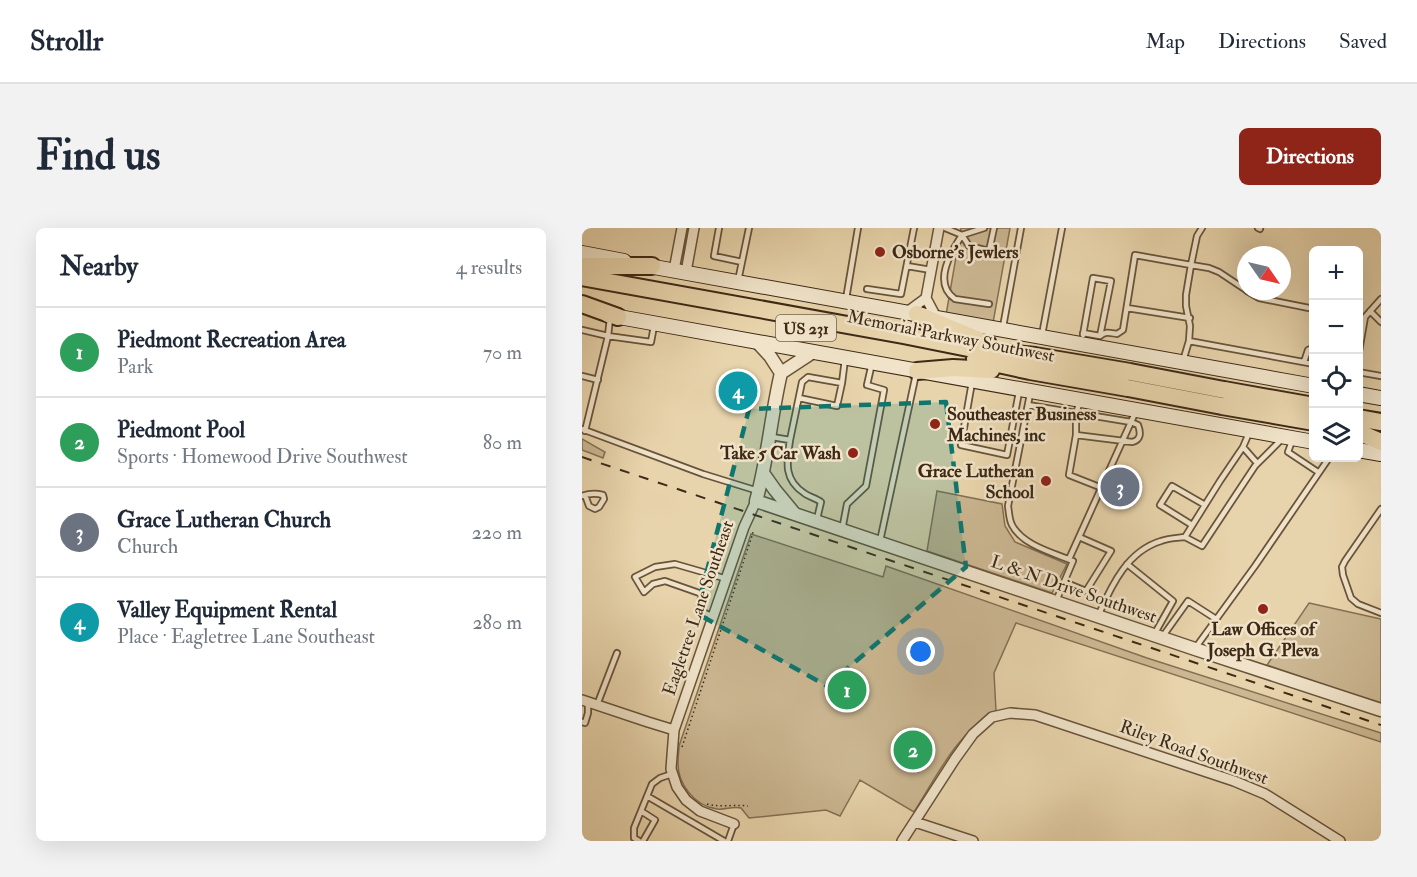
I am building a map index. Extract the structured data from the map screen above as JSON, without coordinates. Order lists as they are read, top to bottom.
{
  "streets": {
    "highway": ["US 231", "Memorial Parkway Southwest"],
    "street": ["L & N Drive Southwest", "Eagletree Lane Southeast", "Riley Road Southwest"]
  },
  "crossings": [
    ["L & N Drive Southwest", "Eagletree Lane Southeast"]
  ],
  "places": [
    "Osborne's Jewlers",
    "Southeaster Business Machines, inc",
    "Take 5 Car Wash",
    "Grace Lutheran School",
    "Law Offices of Joseph G. Pleva"
  ],
  "north": "bottom right",
  "page": {
    "header": "Strollr",
    "nav": ["Map", "Directions", "Saved"],
    "buttons": "Directions",
    "title": "Find us",
    "heading": ["Nearby", "4 results"],
    "map_buttons": ["+", "−"],
    "list": [
      {
        "mark": "1",
        "name": "Piedmont Recreation Area",
        "note": "Park",
        "value": "70 m"
      },
      {
        "mark": "2",
        "name": "Piedmont Pool",
        "note": "Sports · Homewood Drive Southwest",
        "value": "80 m"
      },
      {
        "mark": "3",
        "name": "Grace Lutheran Church",
        "note": "Church",
        "value": "220 m"
      },
      {
        "mark": "4",
        "name": "Valley Equipment Rental",
        "note": "Place · Eagletree Lane Southeast",
        "value": "280 m"
      }
    ],
    "pins": [
      "4",
      "3",
      "1",
      "2"
    ]
  }
}
